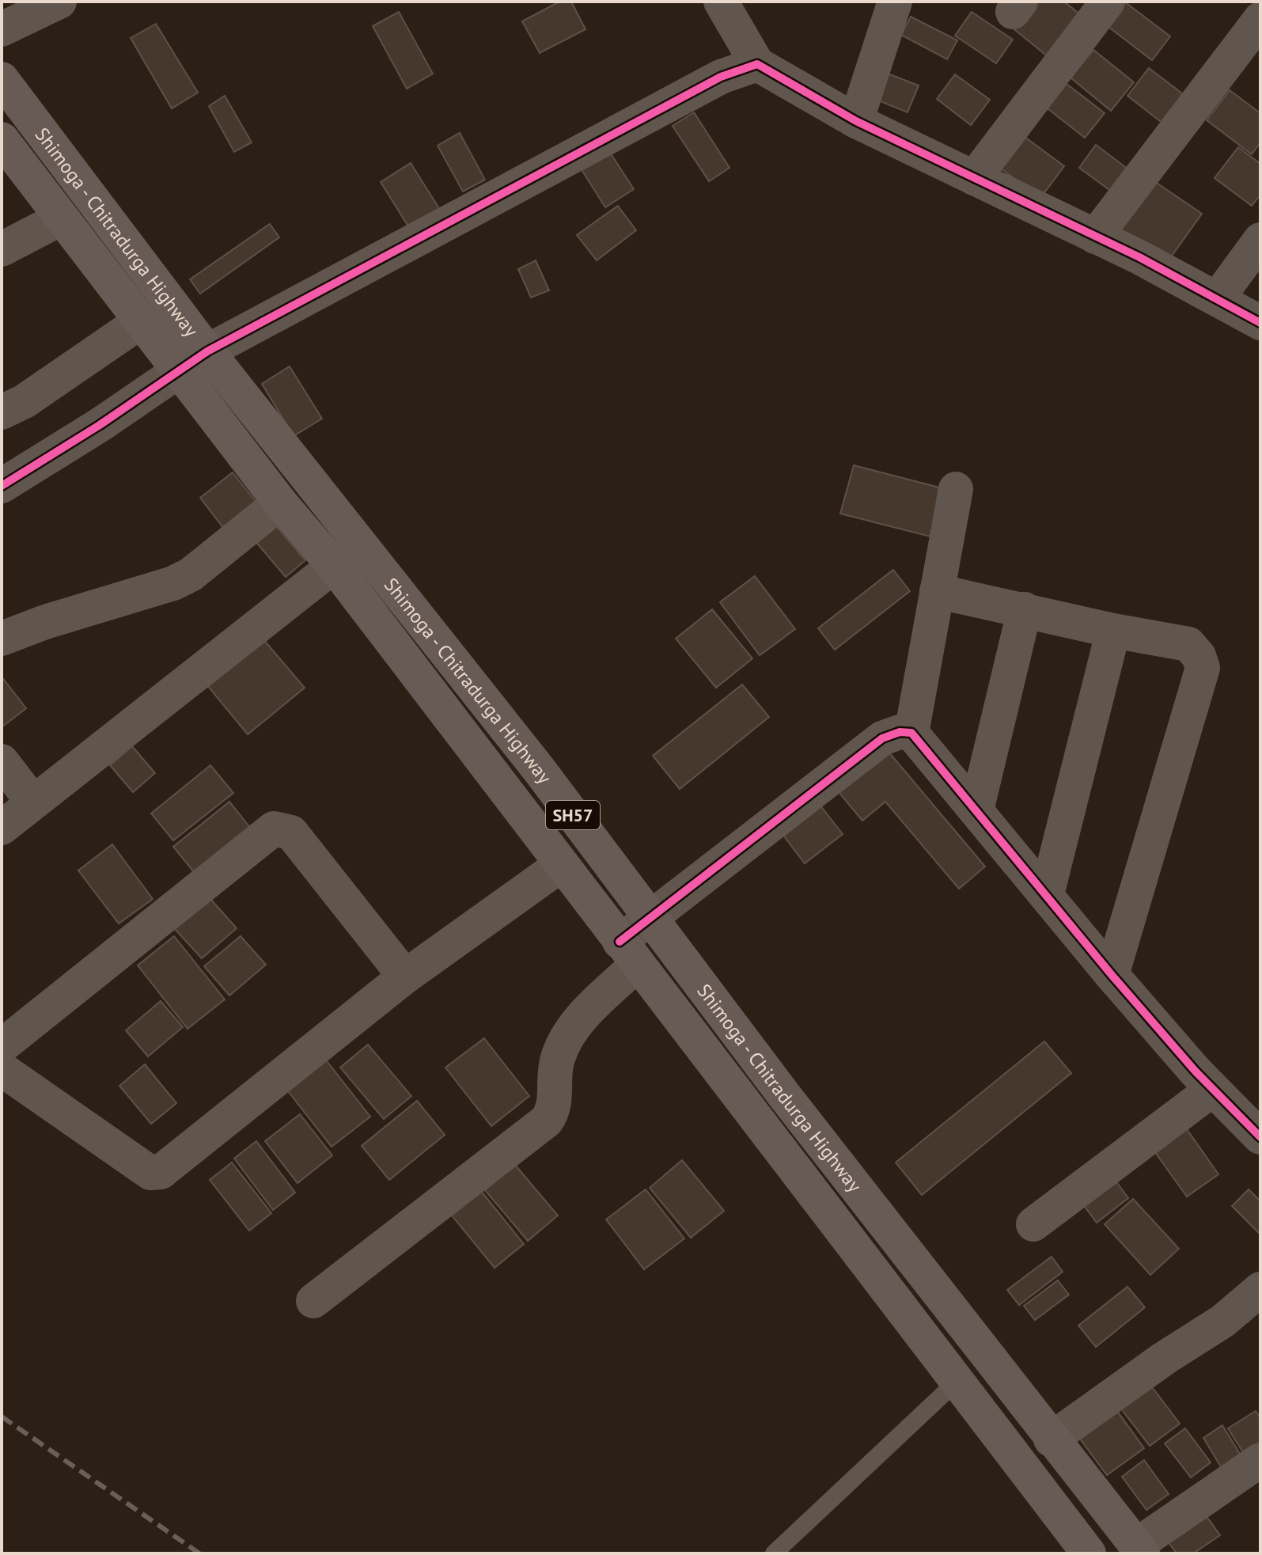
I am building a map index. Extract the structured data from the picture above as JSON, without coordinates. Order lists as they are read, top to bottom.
{
  "streets": {
    "main road": ["Shimoga - Chitradurga Highway", "SH57"]
  }
}
